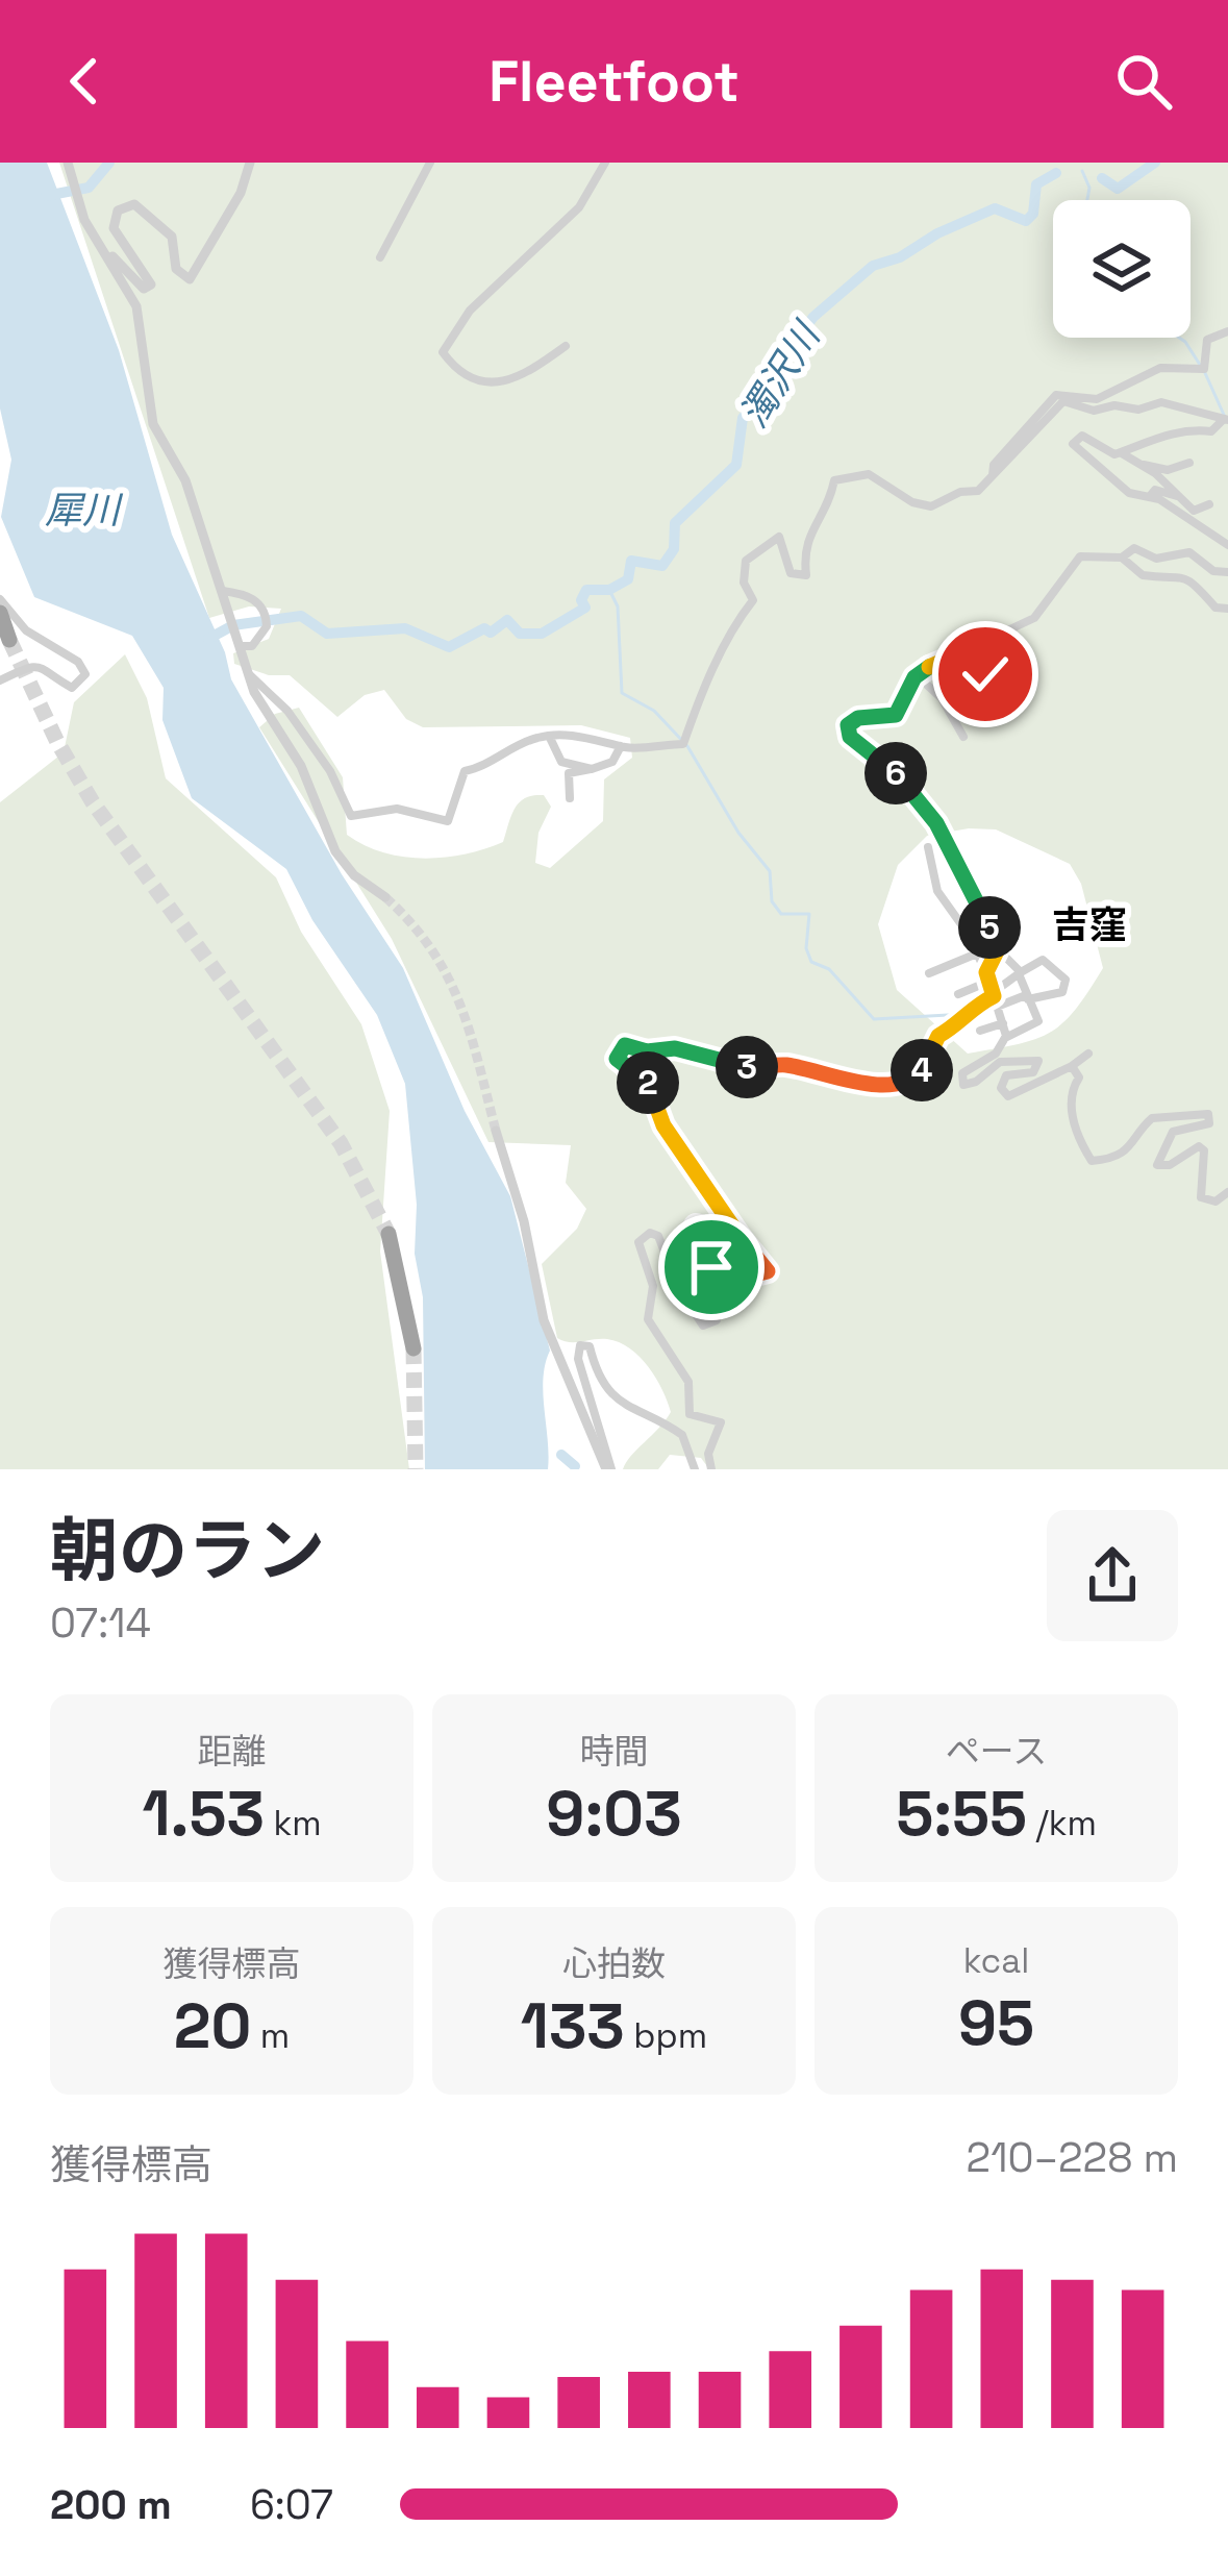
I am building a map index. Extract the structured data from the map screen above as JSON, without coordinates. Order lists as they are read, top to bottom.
{
  "districts": ["吉窪"],
  "water": ["濁沢川", "犀川"],
  "page": {
    "header": "Fleetfoot",
    "pins": [
      "6",
      "5",
      "3",
      "4",
      "2"
    ],
    "heading": ["朝のラン", "07:14"],
    "stats": [
      ["距離", "1.53 km"],
      ["時間", "9:03"],
      ["ペース", "5:55 /km"],
      ["獲得標高", "20 m"],
      ["心拍数", "133 bpm"],
      ["kcal", "95"]
    ],
    "chart": ["獲得標高", "210–228 m"],
    "list": [
      {
        "name": "200 m",
        "note": "6:07"
      }
    ]
  }
}
